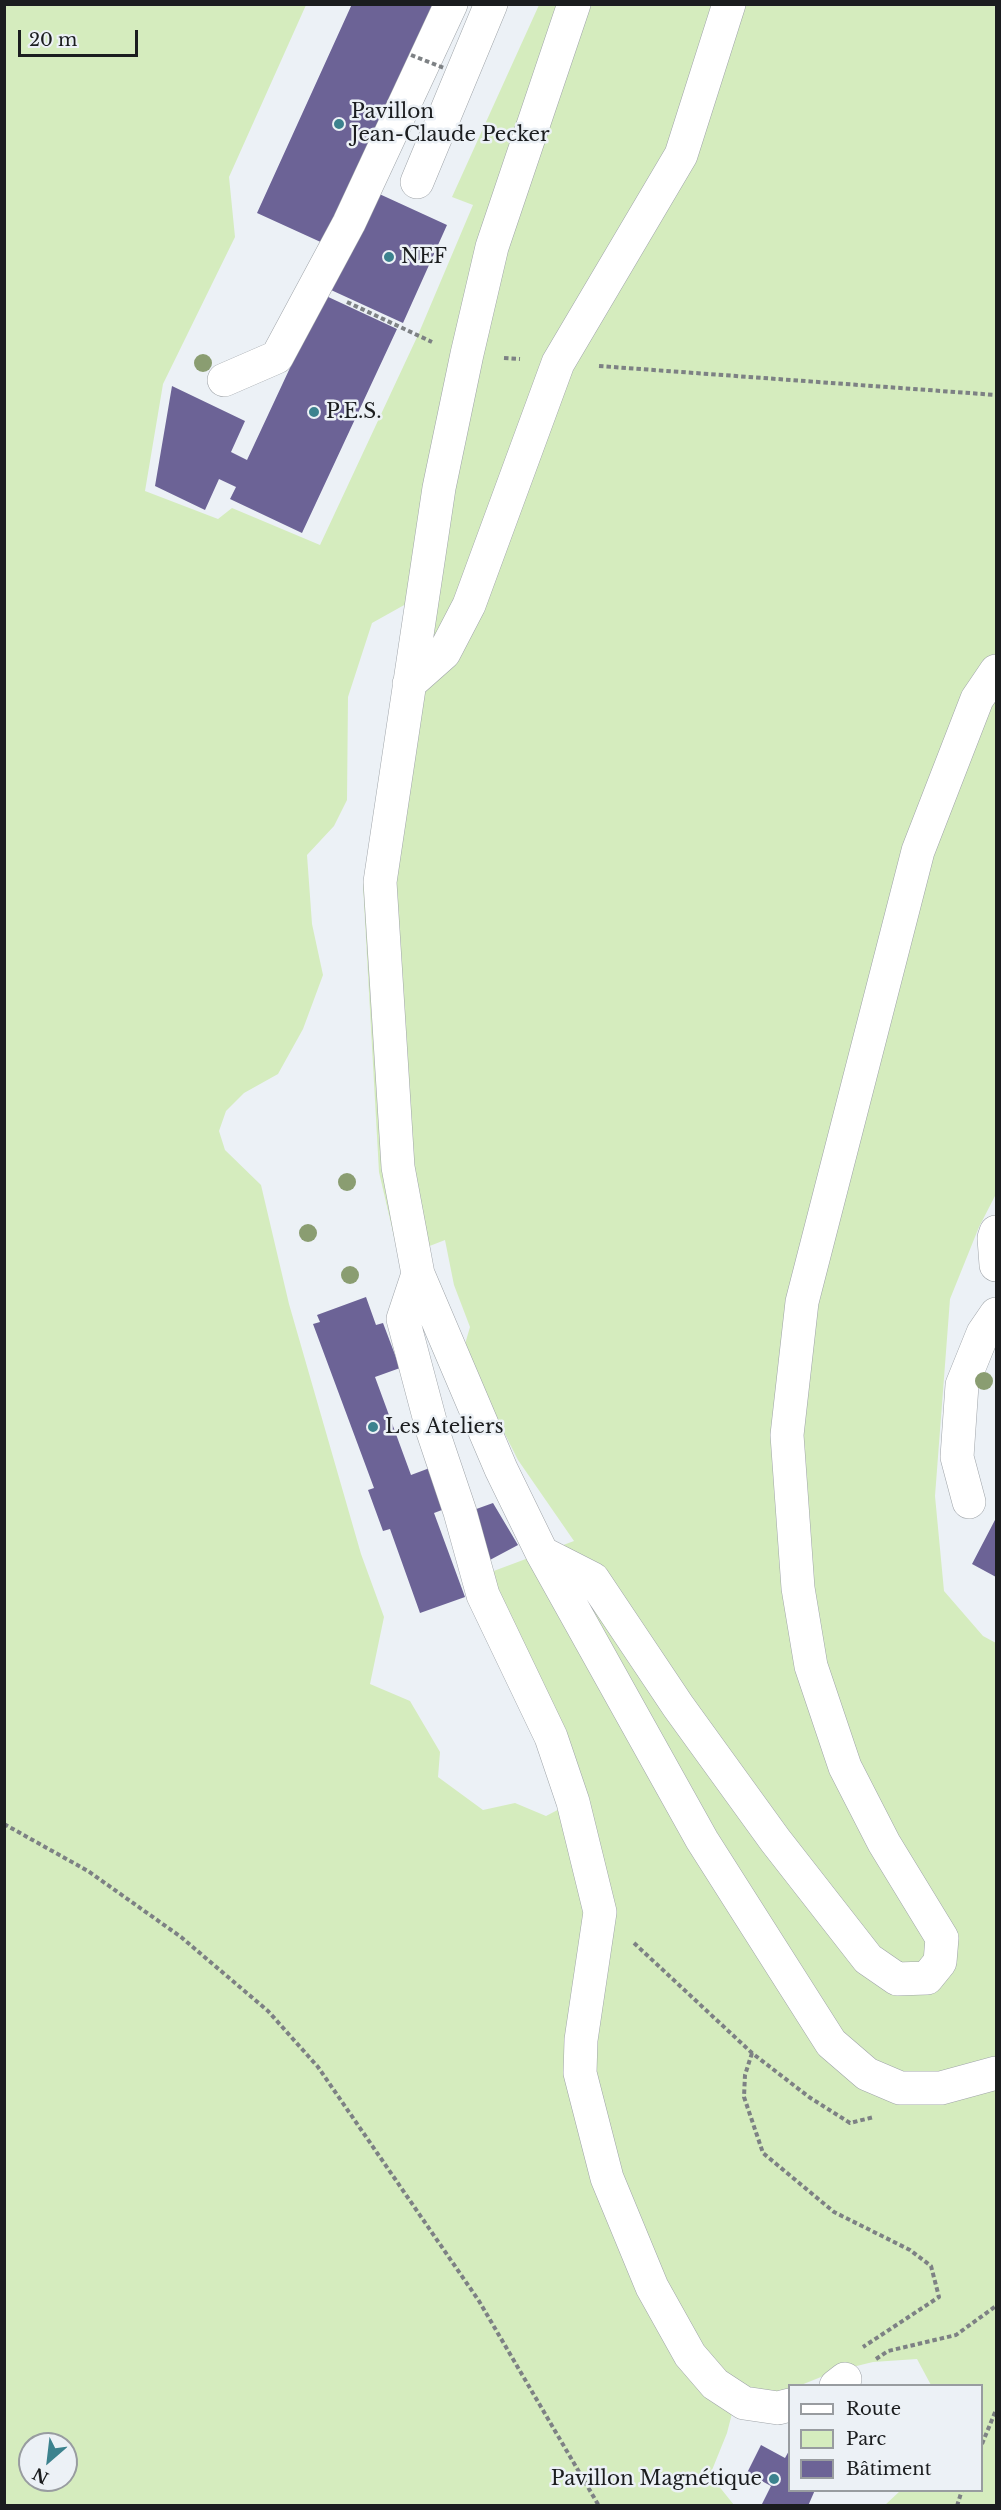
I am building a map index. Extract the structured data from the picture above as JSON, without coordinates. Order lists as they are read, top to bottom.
{
  "places": [
    "Pavillon Jean-Claude Pecker",
    "NEF",
    "P.E.S.",
    "Les Ateliers",
    "Pavillon Magnétique"
  ],
  "legend": ["Route", "Parc", "Bâtiment"],
  "scale_bar": "20 m",
  "north": "bottom left"
}
